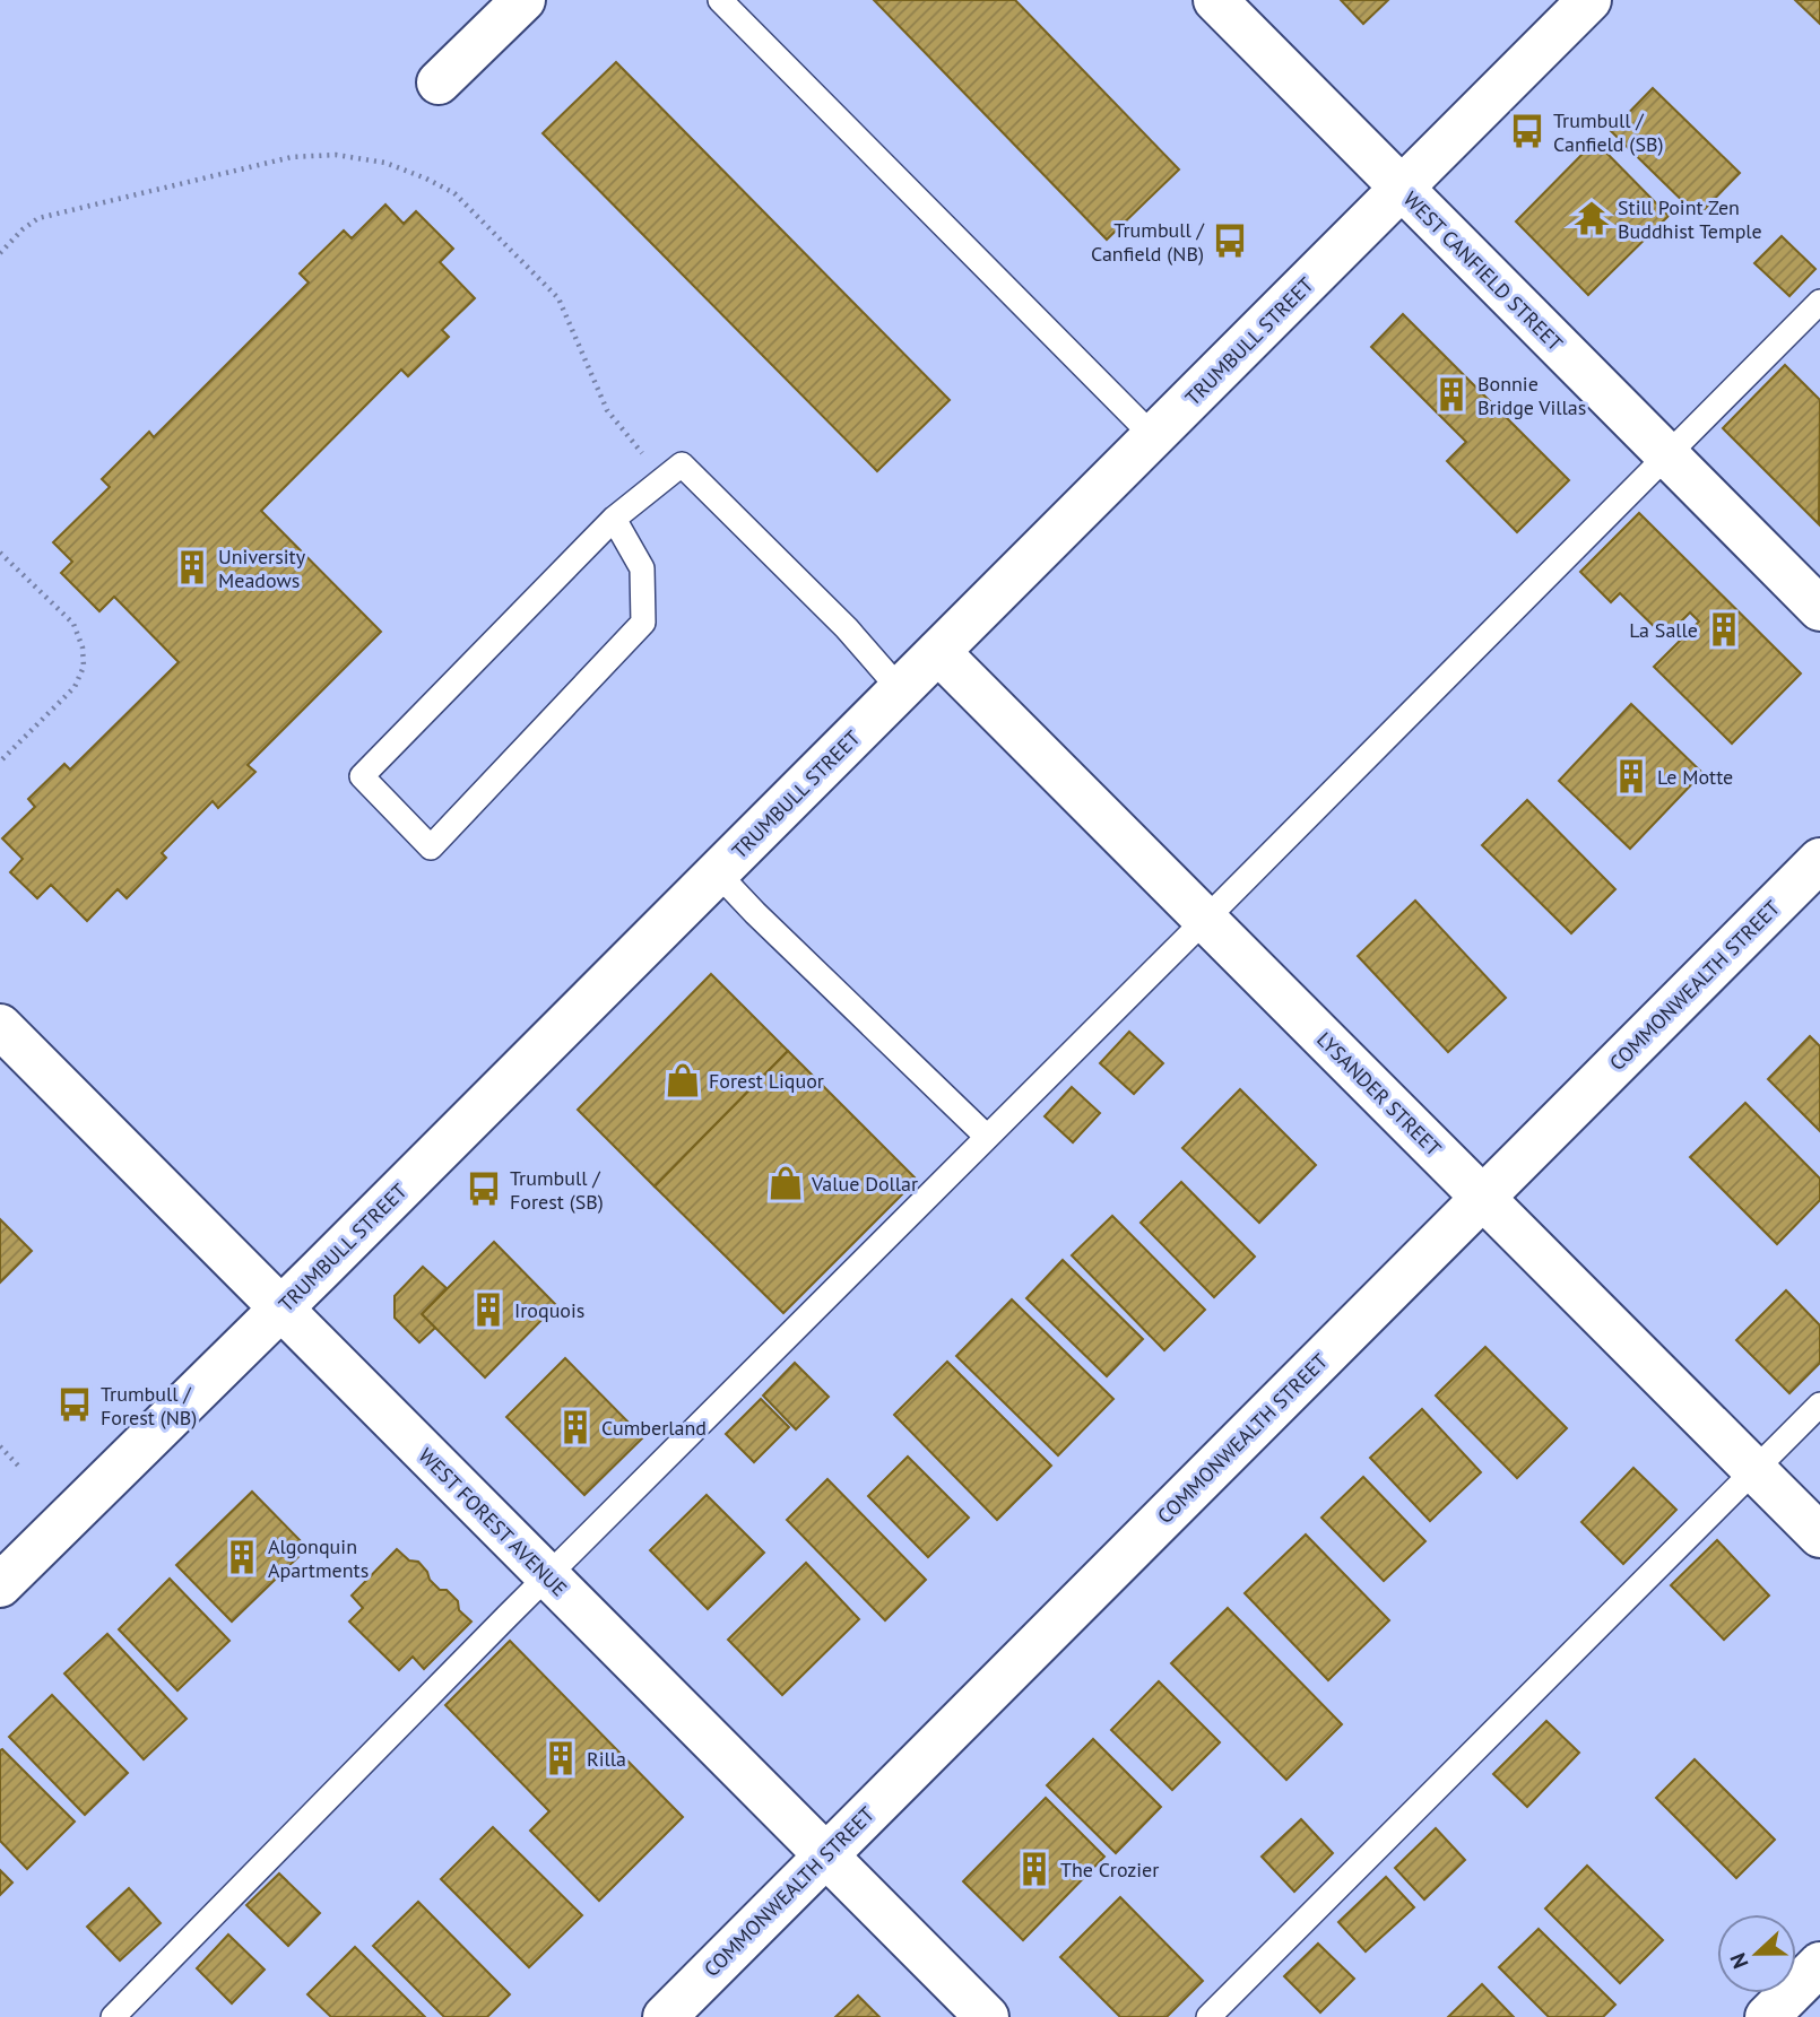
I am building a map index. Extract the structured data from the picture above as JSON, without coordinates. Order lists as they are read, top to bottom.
{
  "streets": {
    "street": [
      "WEST CANFIELD STREET",
      "TRUMBULL STREET",
      "COMMONWEALTH STREET",
      "LYSANDER STREET",
      "WEST FOREST AVENUE"
    ]
  },
  "crossings": [
    ["WEST CANFIELD STREET", "TRUMBULL STREET"],
    ["TRUMBULL STREET", "LYSANDER STREET"],
    ["TRUMBULL STREET", "WEST FOREST AVENUE"],
    ["COMMONWEALTH STREET", "LYSANDER STREET"],
    ["COMMONWEALTH STREET", "WEST FOREST AVENUE"]
  ],
  "places": {
    "bus stop": [
      "Trumbull / Canfield (SB)",
      "Trumbull / Canfield (NB)",
      "Trumbull / Forest (SB)",
      "Trumbull / Forest (NB)"
    ],
    "temple": ["Still Point Zen Buddhist Temple"],
    "building": [
      "Bonnie Bridge Villas",
      "University Meadows",
      "La Salle",
      "Le Motte",
      "Iroquois",
      "Cumberland",
      "Algonquin Apartments",
      "Rilla",
      "The Crozier"
    ],
    "shop": ["Forest Liquor", "Value Dollar"]
  },
  "north": "left"
}
